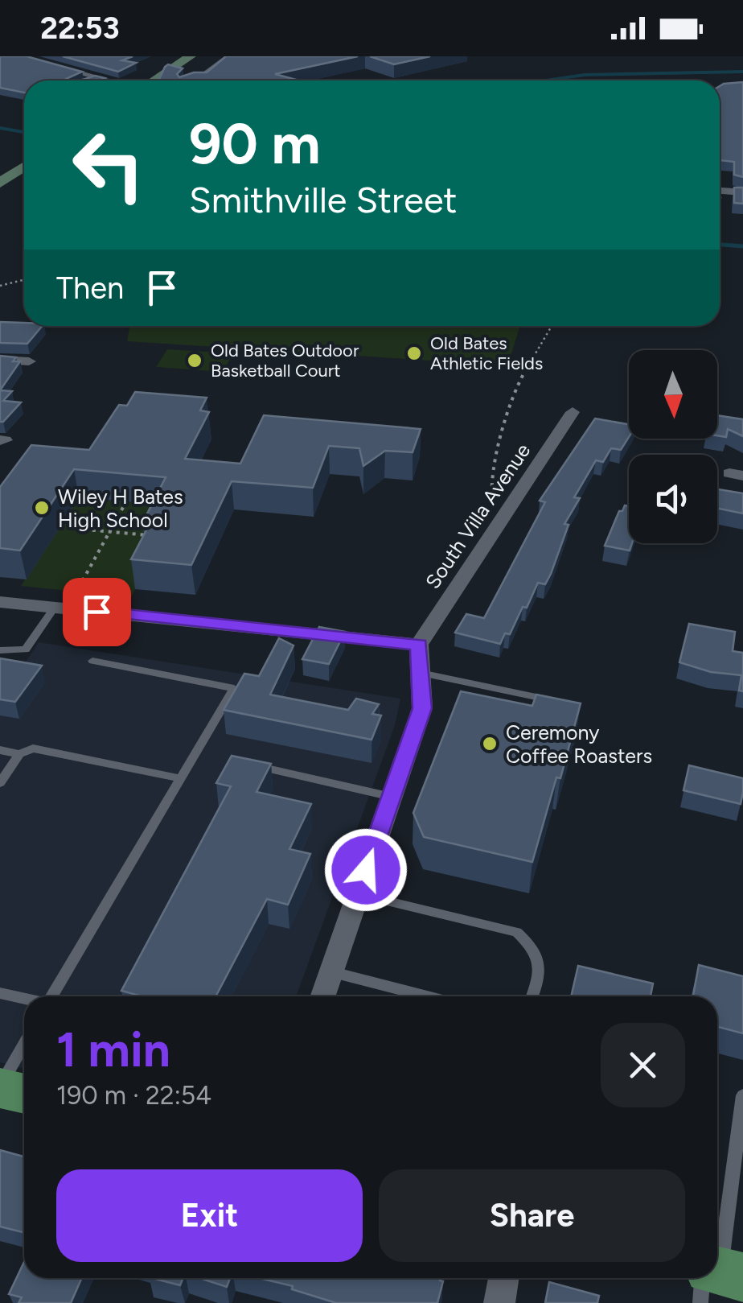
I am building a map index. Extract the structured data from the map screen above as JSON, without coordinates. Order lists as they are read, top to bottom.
{
  "streets": {
    "street": ["South Villa Avenue"]
  },
  "places": [
    "Old Bates Athletic Fields",
    "Old Bates Outdoor Basketball Court",
    "Wiley H Bates High School",
    "Ceremony Coffee Roasters"
  ],
  "north": "bottom",
  "page": {
    "status": "22:53",
    "turn": ["90 m", "Smithville Street"],
    "then": "Then",
    "heading": ["1 min", "190 m · 22:54"],
    "buttons": ["Exit", "Share"]
  }
}
